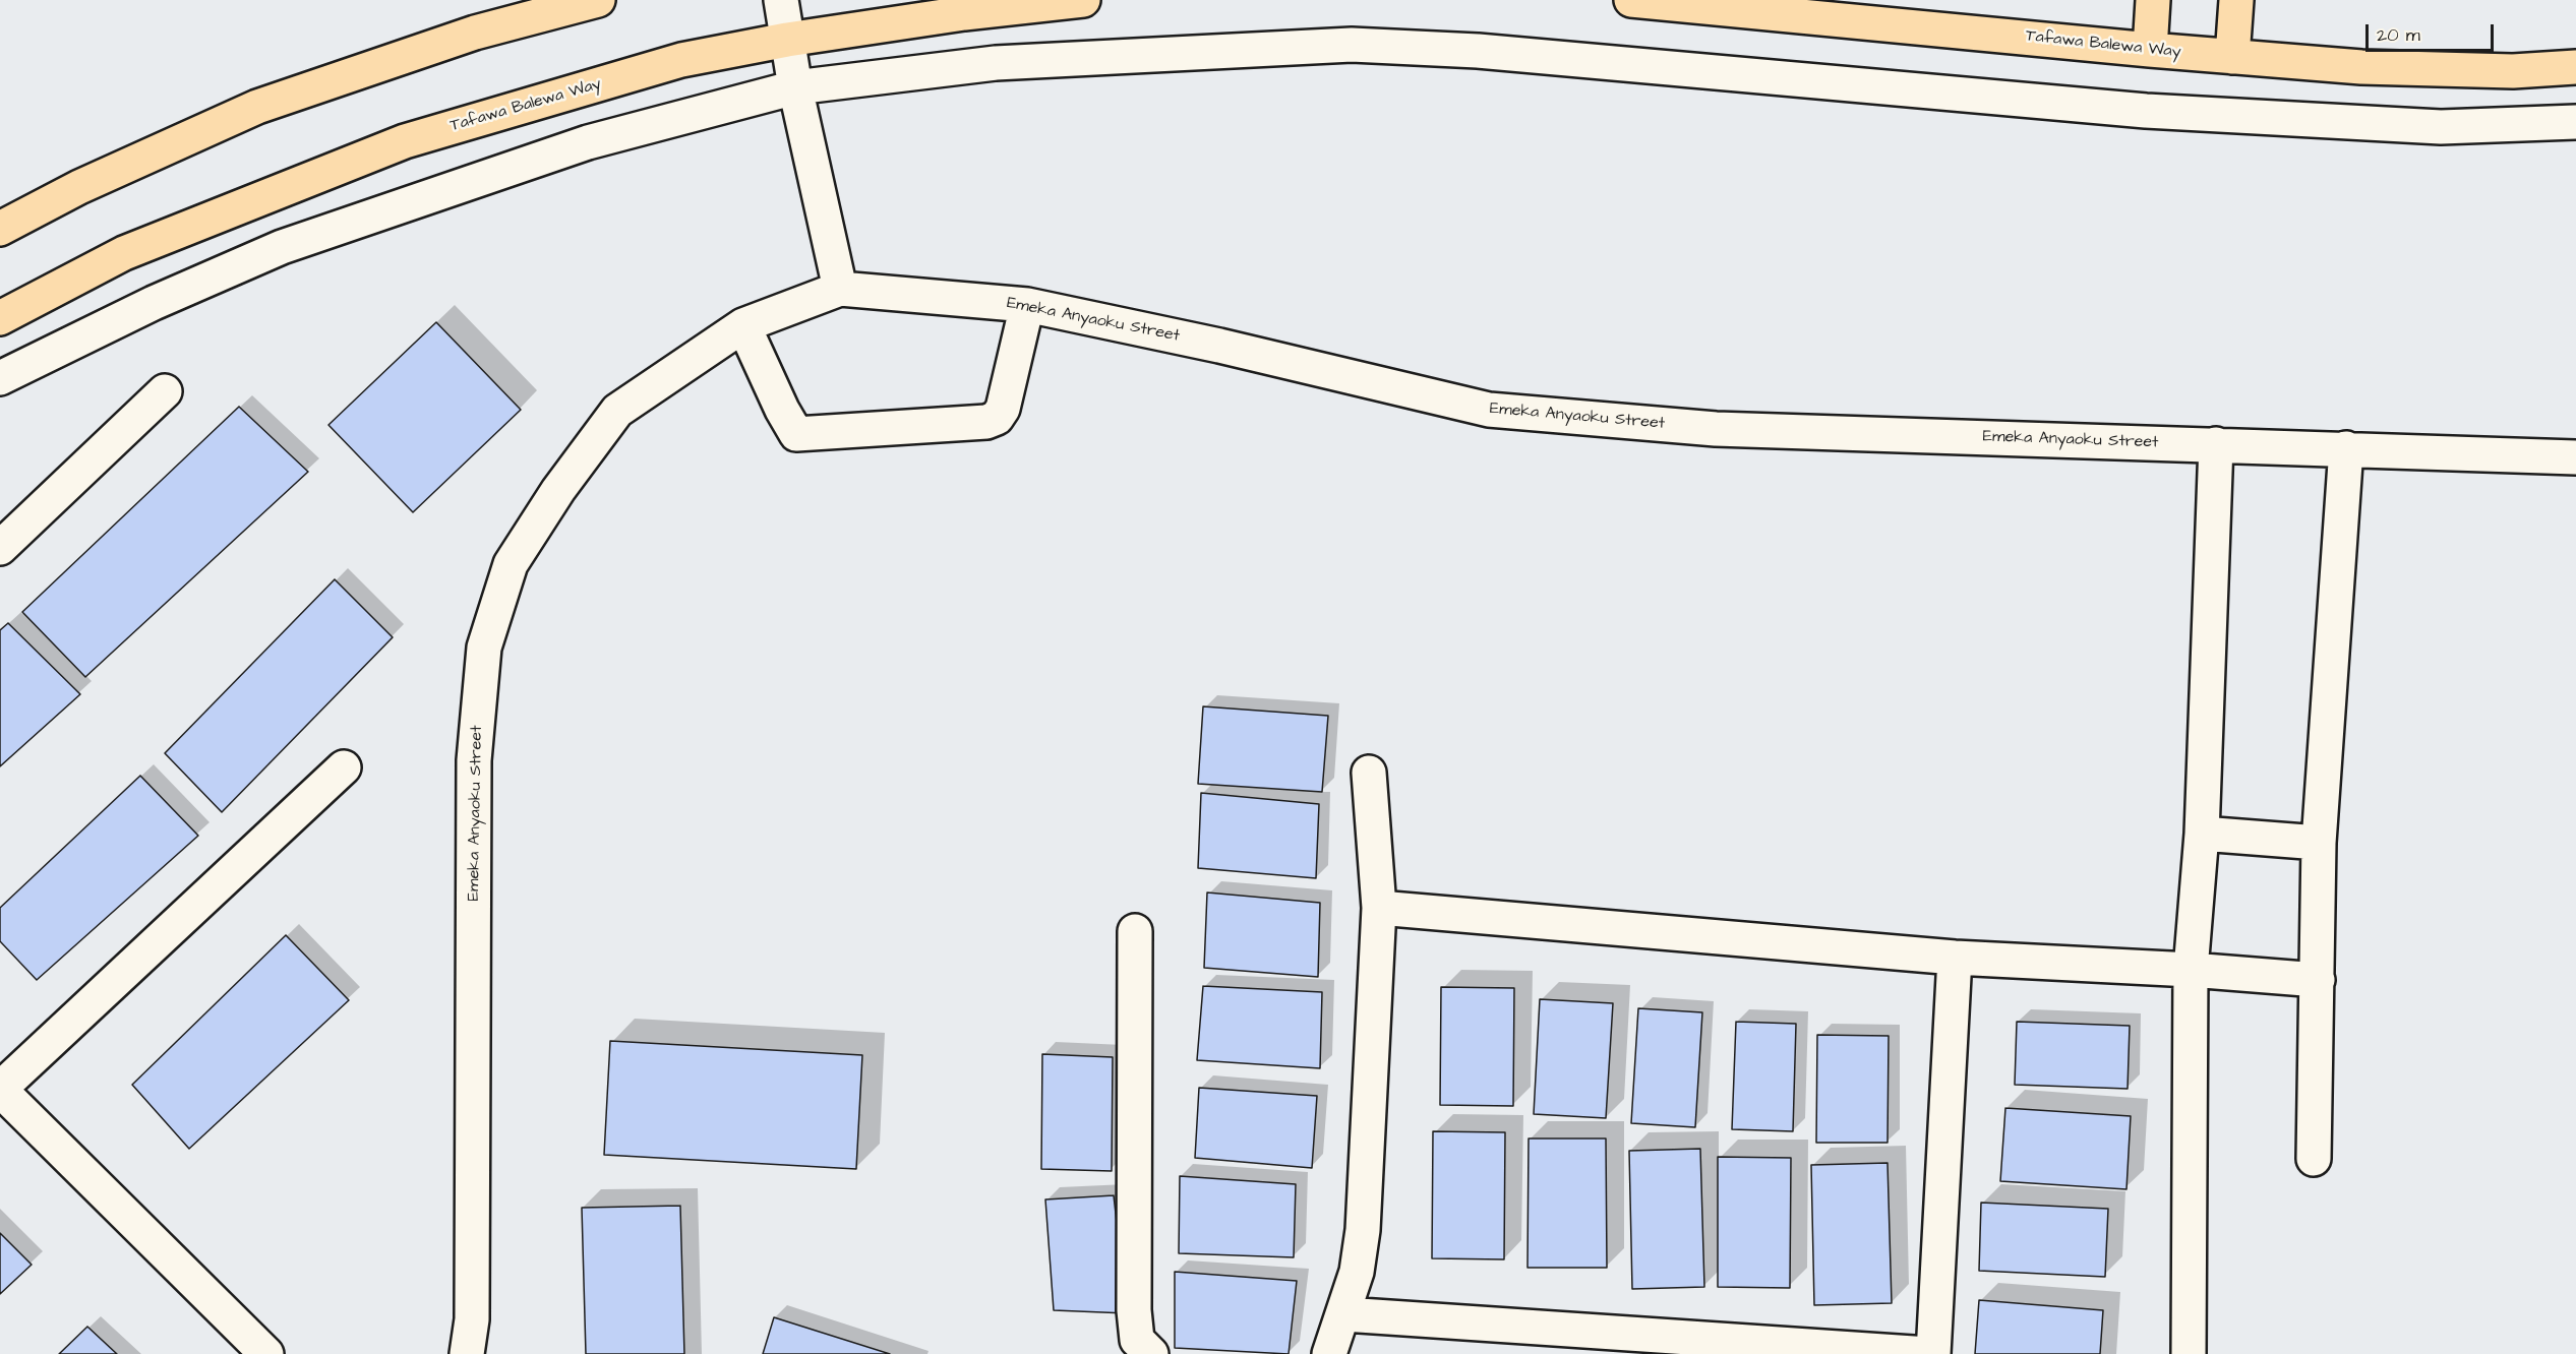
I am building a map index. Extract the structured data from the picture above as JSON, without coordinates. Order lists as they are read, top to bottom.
{
  "streets": {
    "main road": ["Tafawa Balewa Way"],
    "street": ["Emeka Anyaoku Street"]
  },
  "scale_bar": "20 m"
}
